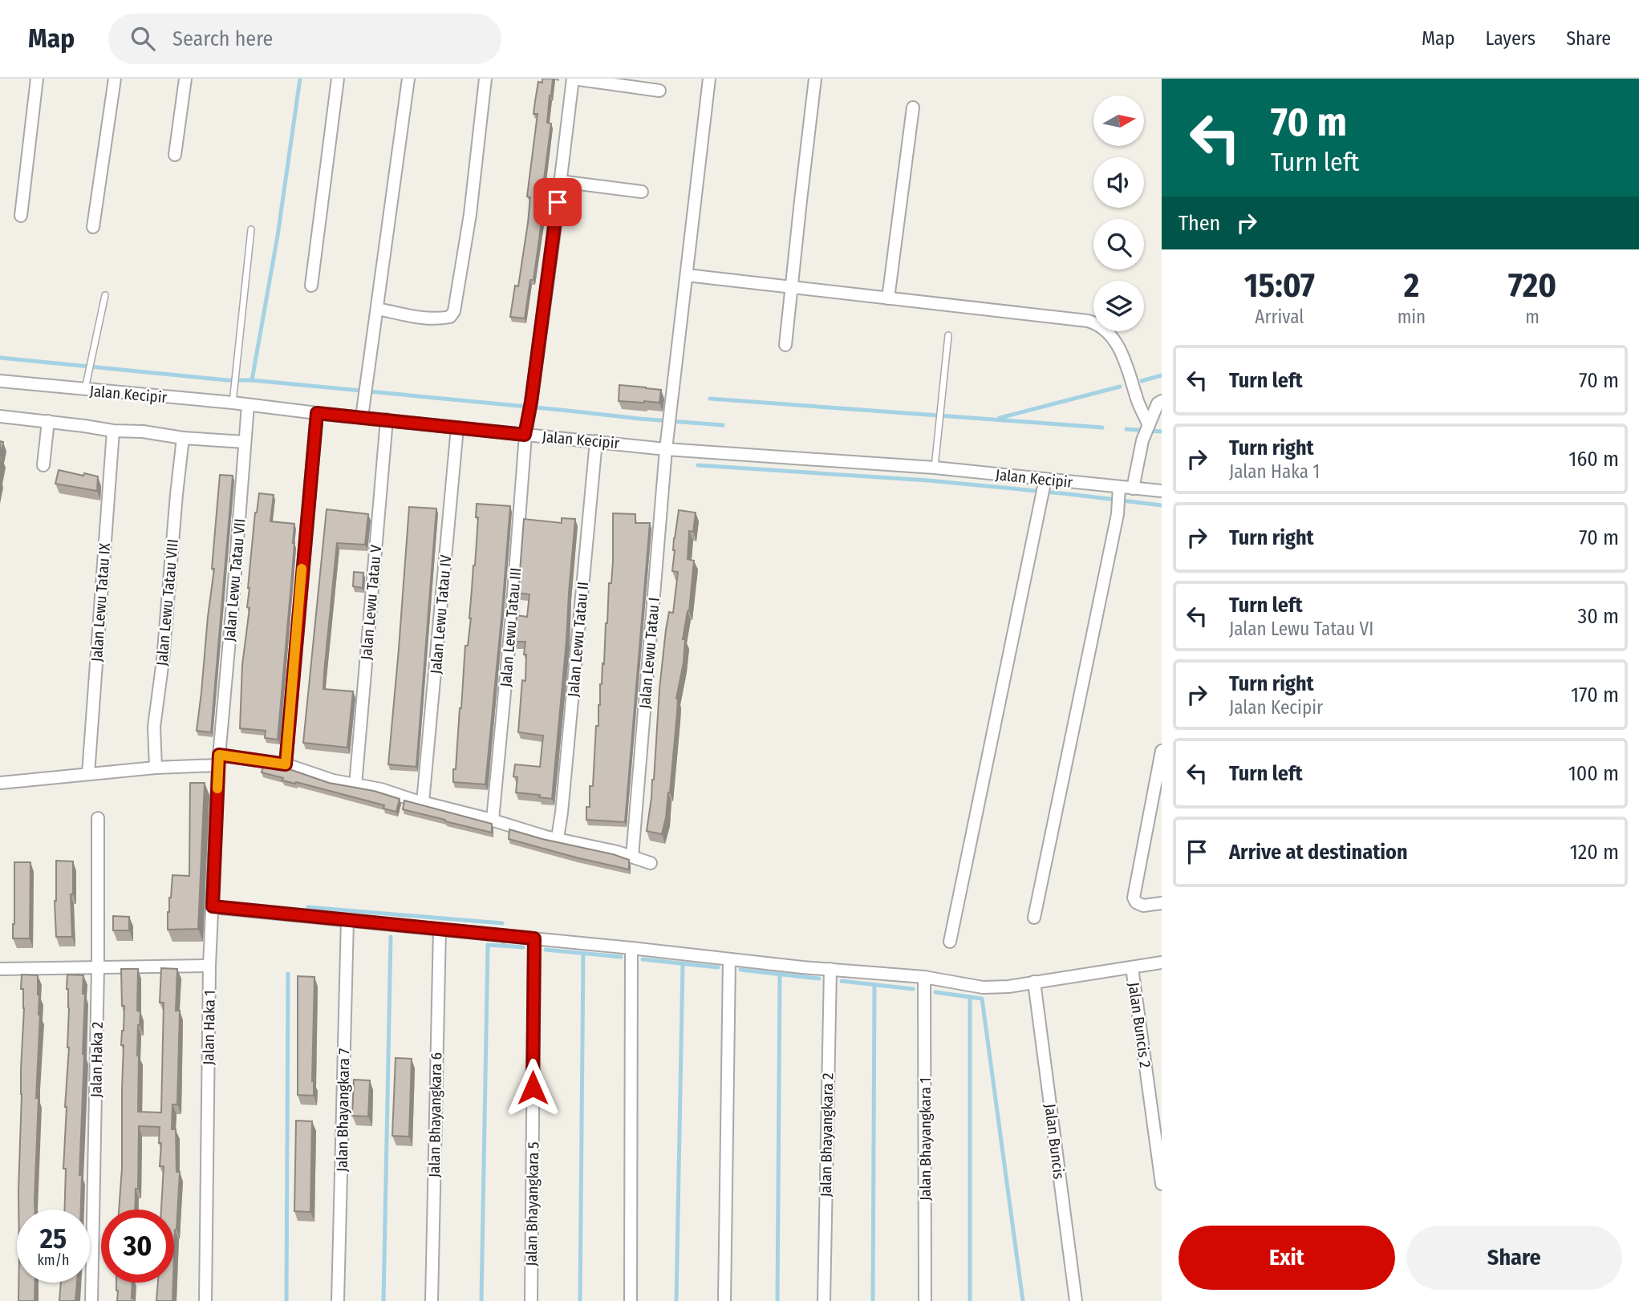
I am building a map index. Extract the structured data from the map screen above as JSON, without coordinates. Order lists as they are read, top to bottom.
{
  "streets": {
    "street": [
      "Jalan Kecipir",
      "Jalan Lewu Tatau VII",
      "Jalan Lewu Tatau IX",
      "Jalan Lewu Tatau VIII",
      "Jalan Lewu Tatau V",
      "Jalan Lewu Tatau IV",
      "Jalan Lewu Tatau III",
      "Jalan Lewu Tatau II",
      "Jalan Lewu Tatau I",
      "Jalan Buncis 2",
      "Jalan Haka 1",
      "Jalan Haka 2",
      "Jalan Bhayangkara 7",
      "Jalan Bhayangkara 6",
      "Jalan Bhayangkara 2",
      "Jalan Bhayangkara 1",
      "Jalan Buncis",
      "Jalan Bhayangkara 5"
    ]
  },
  "crossings": [
    ["Jalan Kecipir", "Jalan Lewu Tatau VII"],
    ["Jalan Kecipir", "Jalan Lewu Tatau V"],
    ["Jalan Kecipir", "Jalan Lewu Tatau IV"],
    ["Jalan Kecipir", "Jalan Lewu Tatau III"],
    ["Jalan Kecipir", "Jalan Lewu Tatau II"],
    ["Jalan Kecipir", "Jalan Lewu Tatau I"],
    ["Jalan Lewu Tatau VII", "Jalan Haka 1"]
  ],
  "north": "right",
  "page": {
    "header": "Map",
    "search": "Search here",
    "nav": ["Map", "Layers", "Share"],
    "turn": ["70 m", "Turn left"],
    "then": "Then",
    "eta": [
      "15:07",
      "Arrival",
      "2",
      "min",
      "720",
      "m"
    ],
    "list": [
      {
        "name": "Turn left",
        "value": "70 m"
      },
      {
        "name": "Turn right",
        "note": "Jalan Haka 1",
        "value": "160 m"
      },
      {
        "name": "Turn right",
        "value": "70 m"
      },
      {
        "name": "Turn left",
        "note": "Jalan Lewu Tatau VI",
        "value": "30 m"
      },
      {
        "name": "Turn right",
        "note": "Jalan Kecipir",
        "value": "170 m"
      },
      {
        "name": "Turn left",
        "value": "100 m"
      },
      {
        "name": "Arrive at destination",
        "value": "120 m"
      }
    ],
    "speed": "25 km/h",
    "limit": "30",
    "buttons": ["Exit", "Share"]
  }
}
